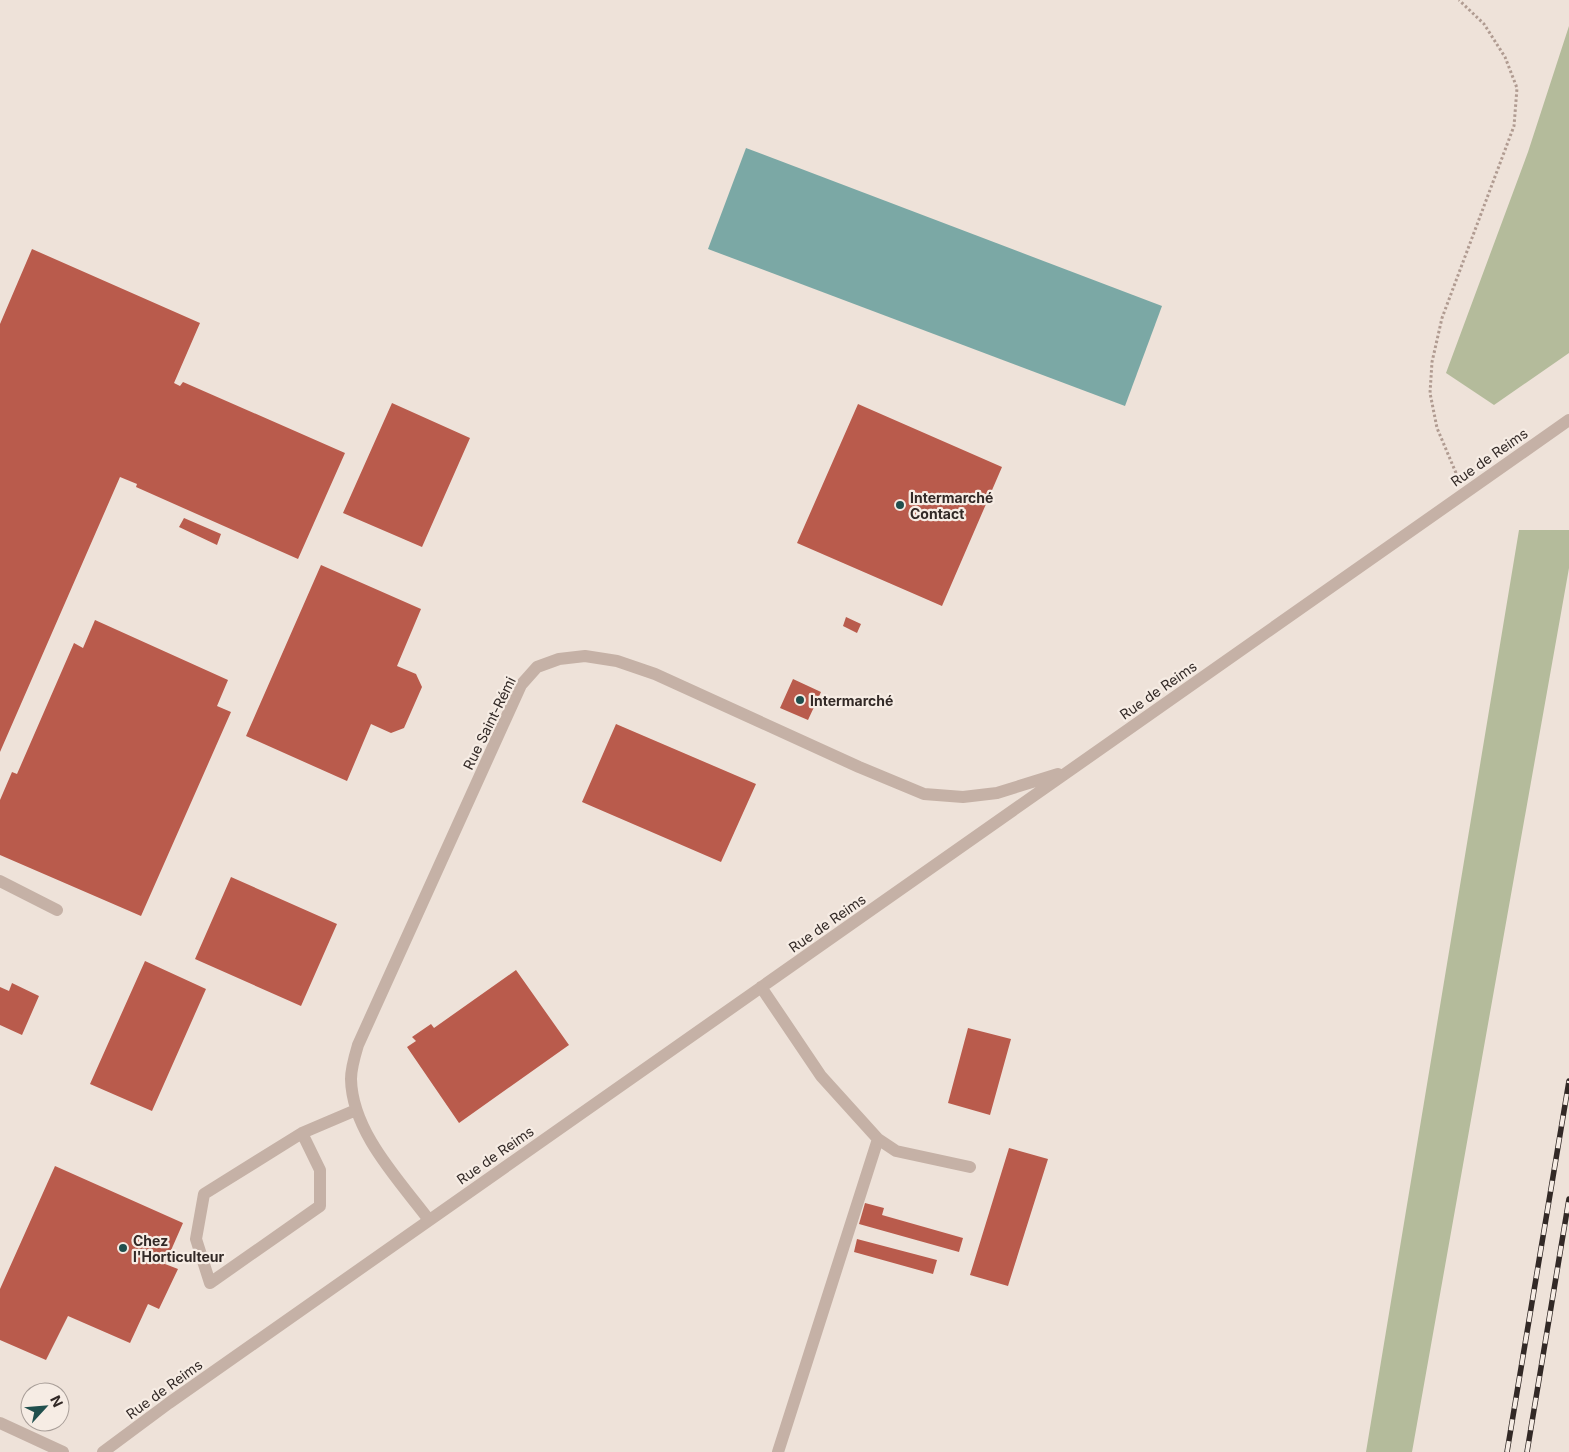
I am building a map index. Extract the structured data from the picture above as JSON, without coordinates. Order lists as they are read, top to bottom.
{
  "streets": {
    "street": ["Rue de Reims", "Rue Saint-Rémi"]
  },
  "crossings": [
    ["Rue de Reims", "Rue Saint-Rémi"]
  ],
  "places": ["Intermarché Contact", "Intermarché", "Chez l'Horticulteur"],
  "north": "top right"
}
